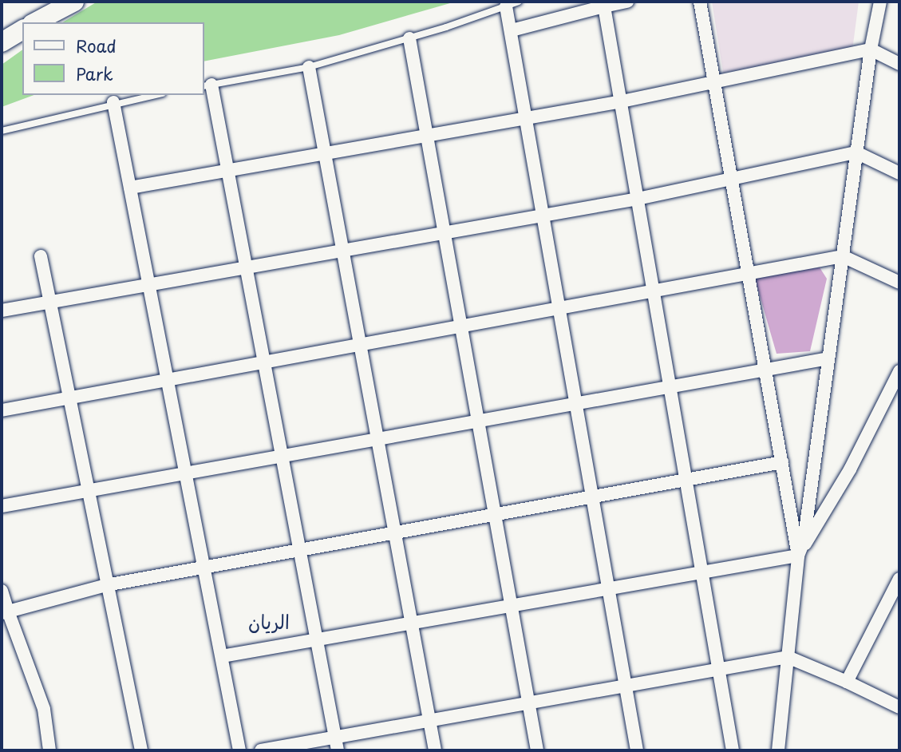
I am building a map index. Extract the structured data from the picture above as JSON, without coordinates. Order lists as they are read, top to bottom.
{
  "districts": ["الريان"],
  "legend": ["Road", "Park"]
}
